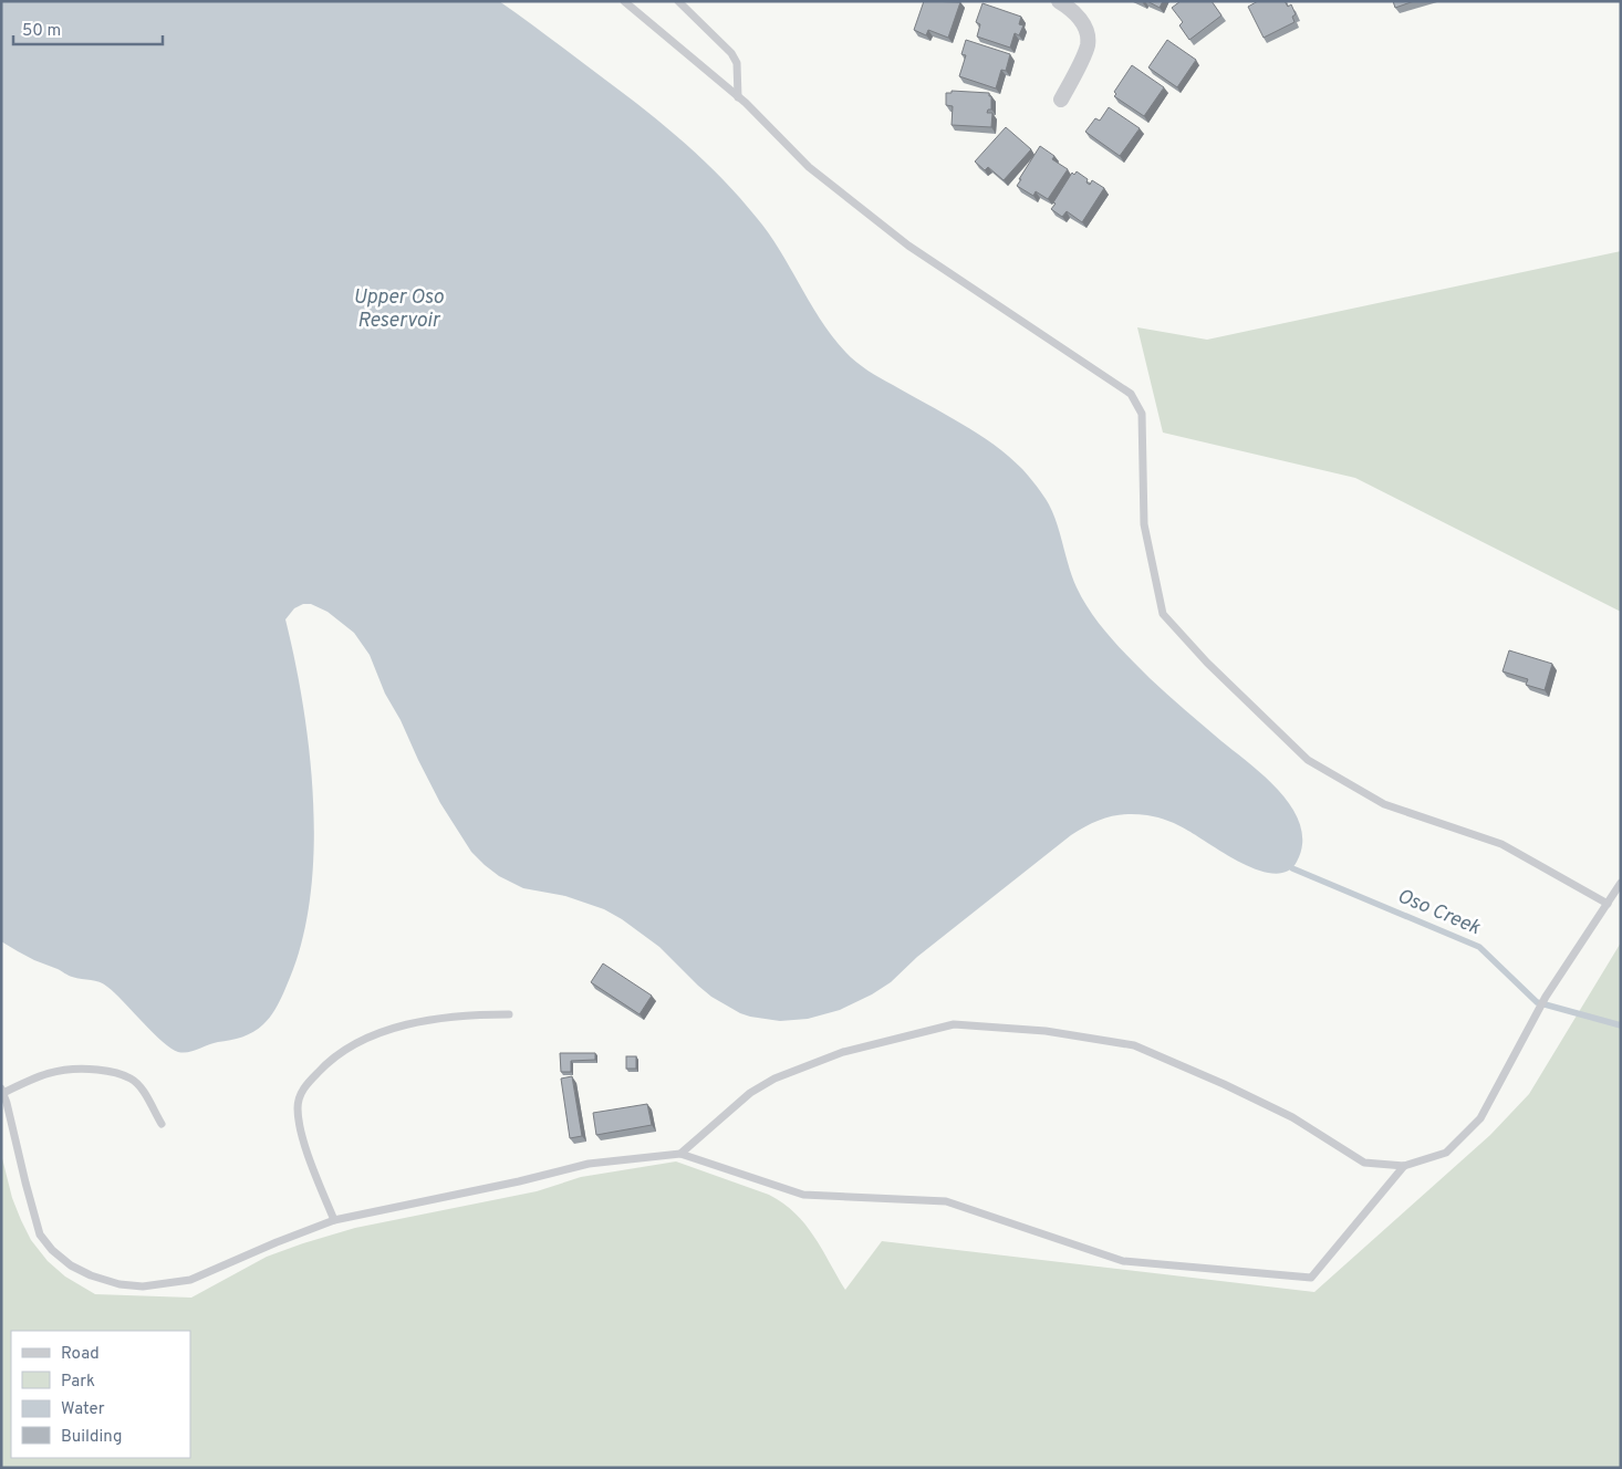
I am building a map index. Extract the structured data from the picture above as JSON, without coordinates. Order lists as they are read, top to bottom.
{
  "water": ["Upper Oso Reservoir", "Oso Creek"],
  "legend": [
    "Road",
    "Park",
    "Water",
    "Building"
  ],
  "scale_bar": "50 m"
}
